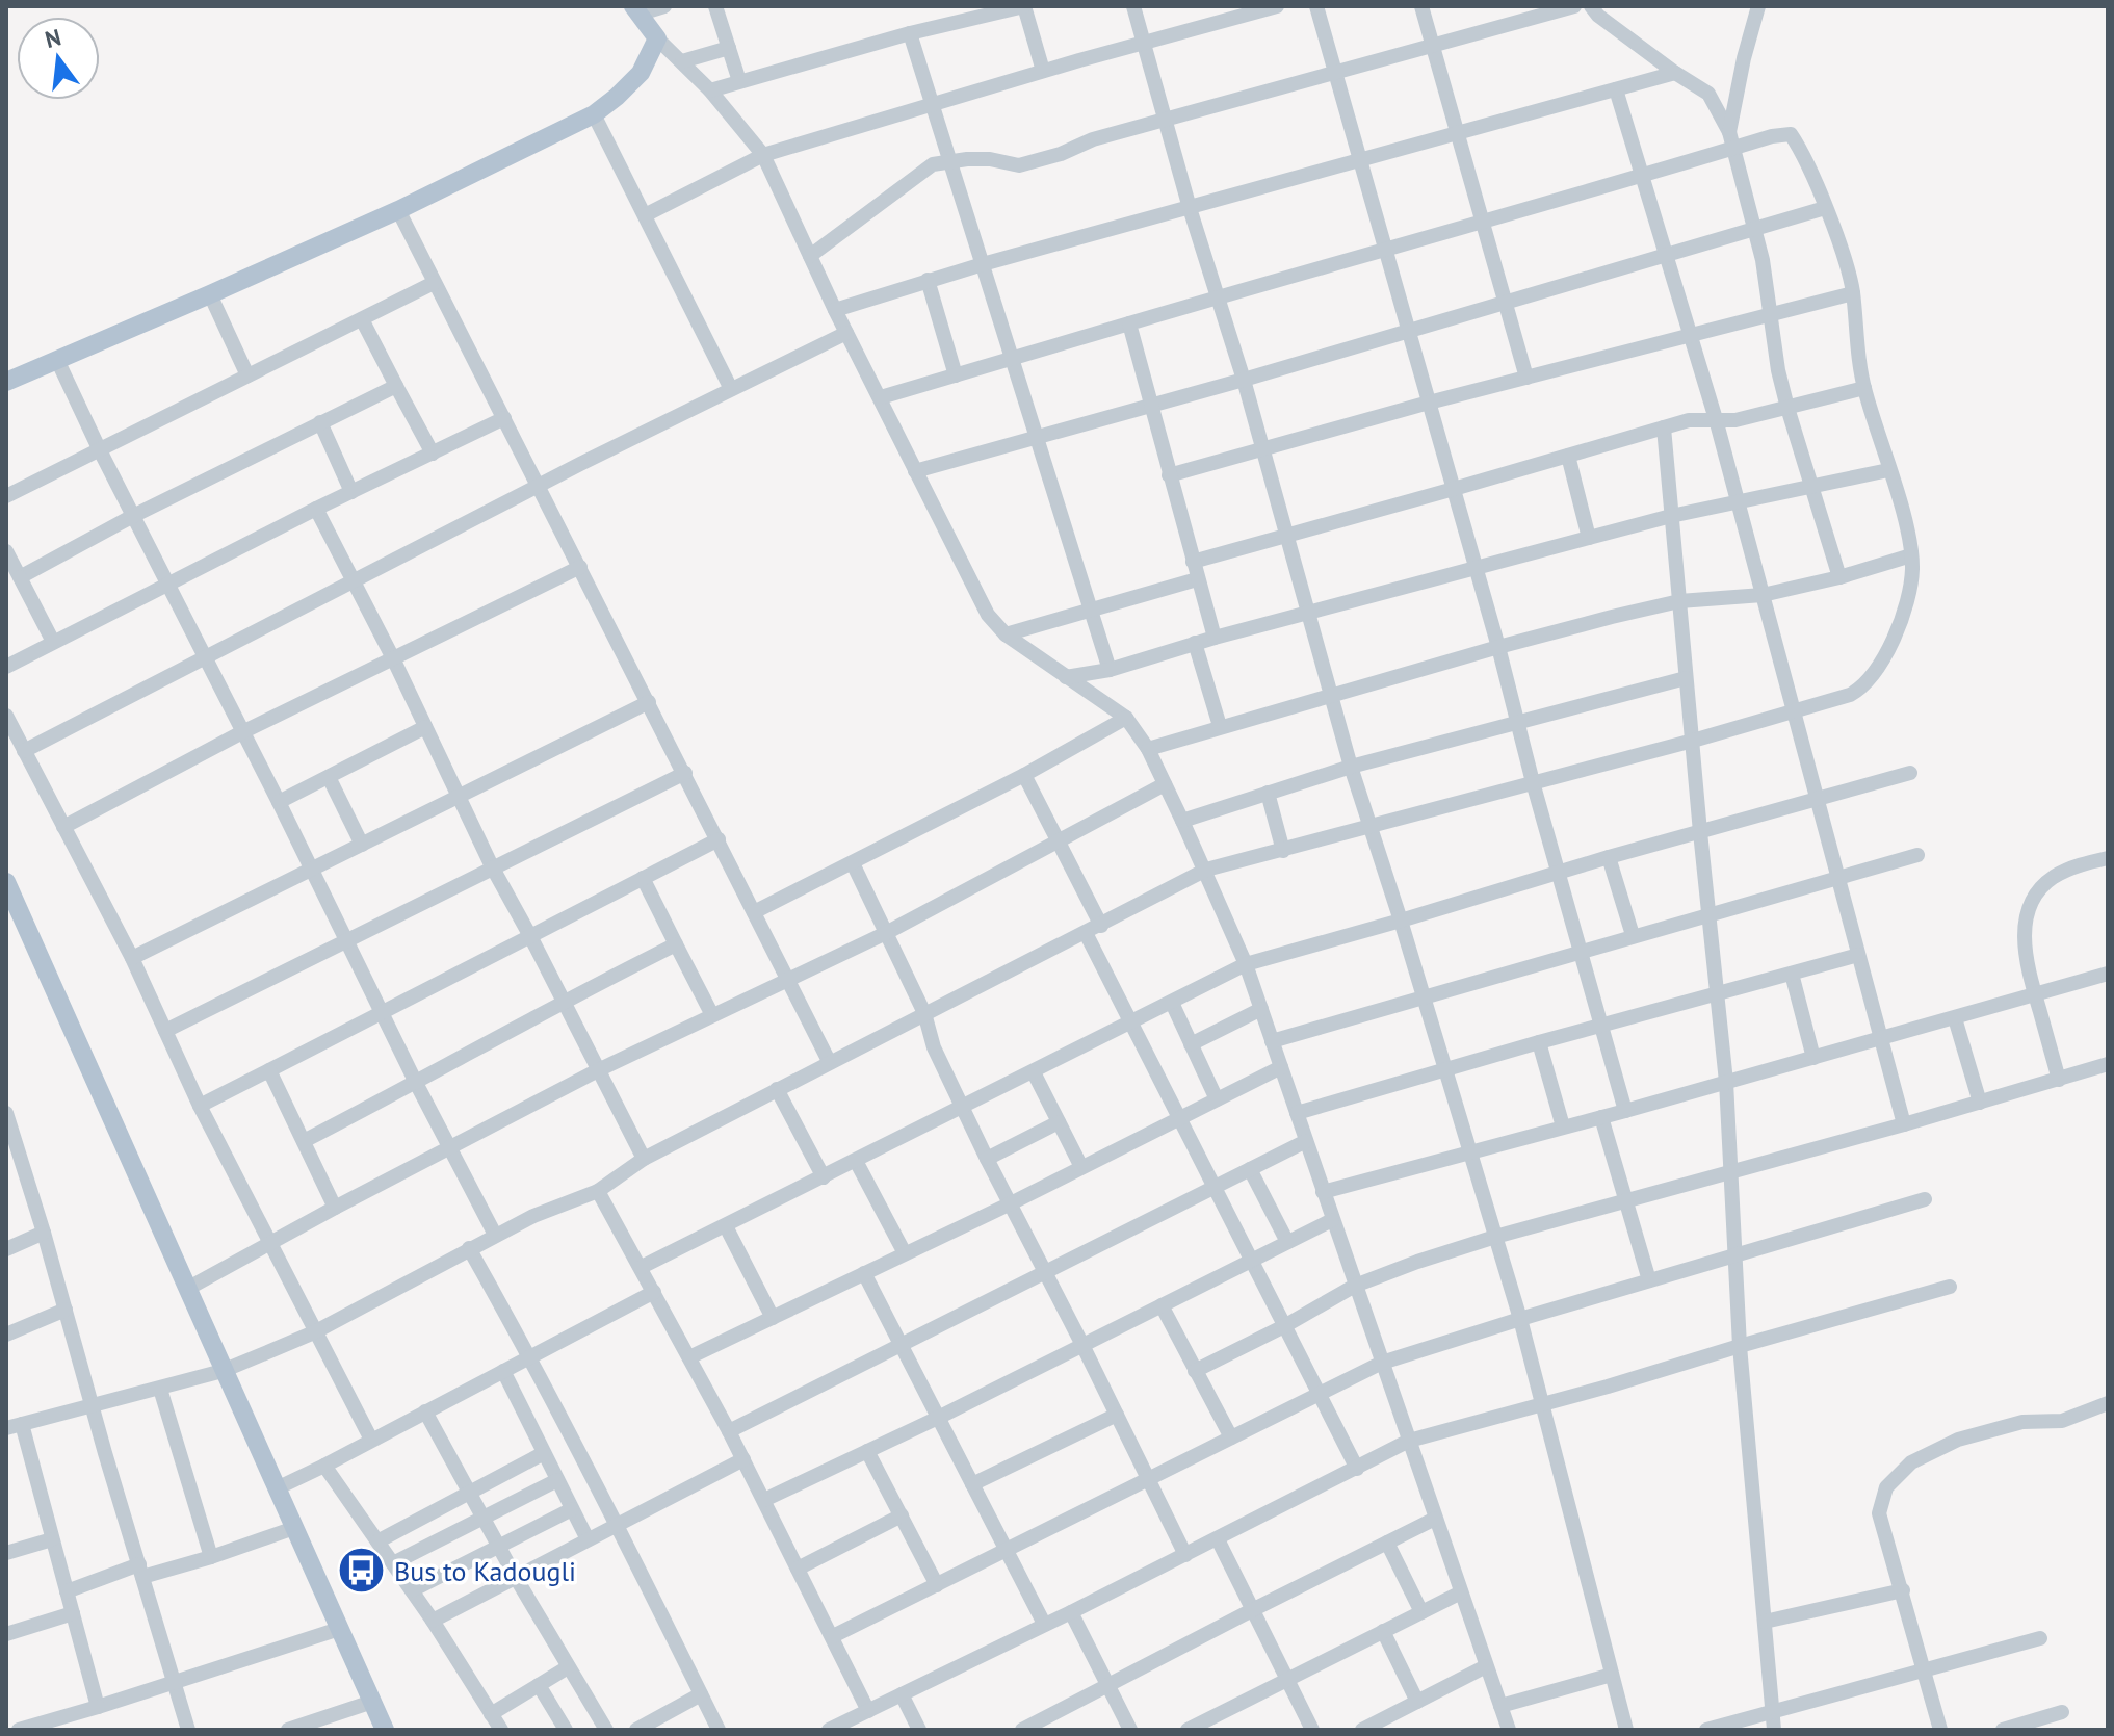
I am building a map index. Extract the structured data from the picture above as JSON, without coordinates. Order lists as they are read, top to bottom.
{
  "places": {
    "bus stop": ["Bus to Kadougli"]
  },
  "north": "top"
}
